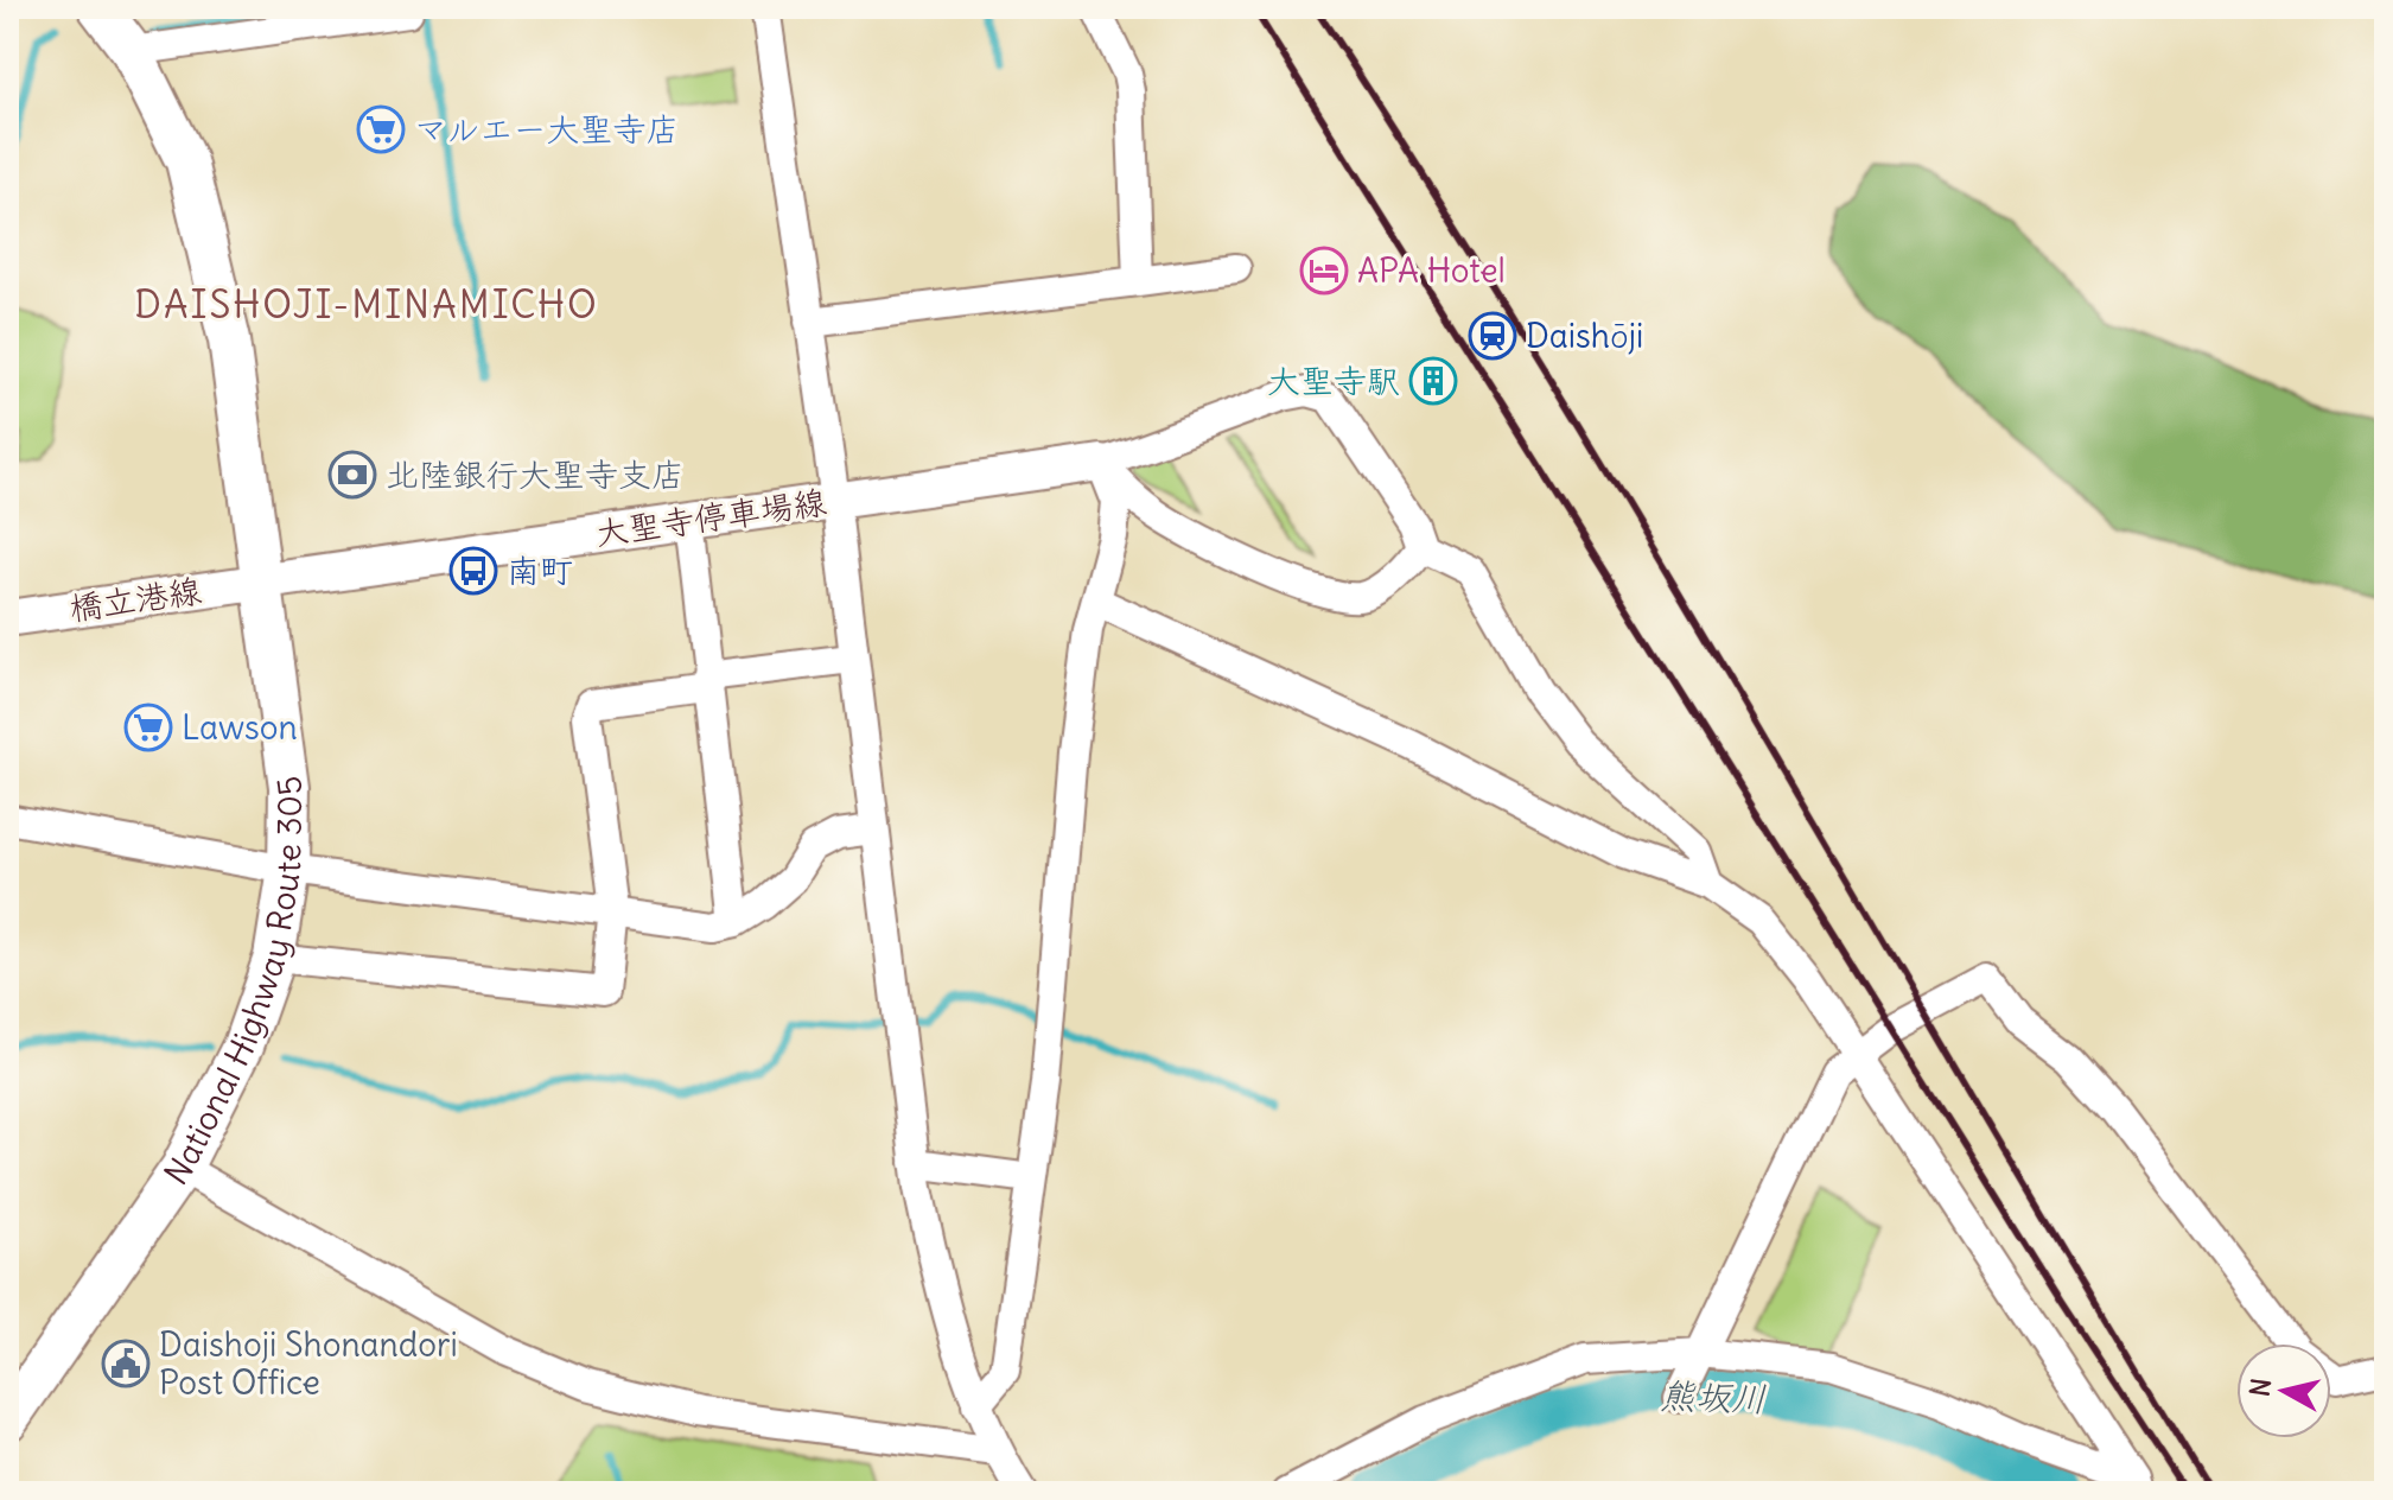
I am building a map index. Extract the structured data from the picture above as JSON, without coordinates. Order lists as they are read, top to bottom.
{
  "streets": {
    "highway": ["National Highway Route 305"],
    "main road": ["大聖寺停車場線", "橋立港線"]
  },
  "crossings": [
    ["大聖寺停車場線", "橋立港線"],
    ["大聖寺停車場線", "National Highway Route 305"],
    ["橋立港線", "National Highway Route 305"]
  ],
  "districts": ["DAISHOJI-MINAMICHO"],
  "water": ["熊坂川"],
  "places": {
    "supermarket": ["マルエー大聖寺店", "Lawson"],
    "hotel": ["APA Hotel"],
    "station": ["Daishōji"],
    "building": ["大聖寺駅"],
    "bank": ["北陸銀行大聖寺支店"],
    "bus stop": ["南町"],
    "public building": ["Daishoji Shonandori Post Office"]
  },
  "north": "left"
}
